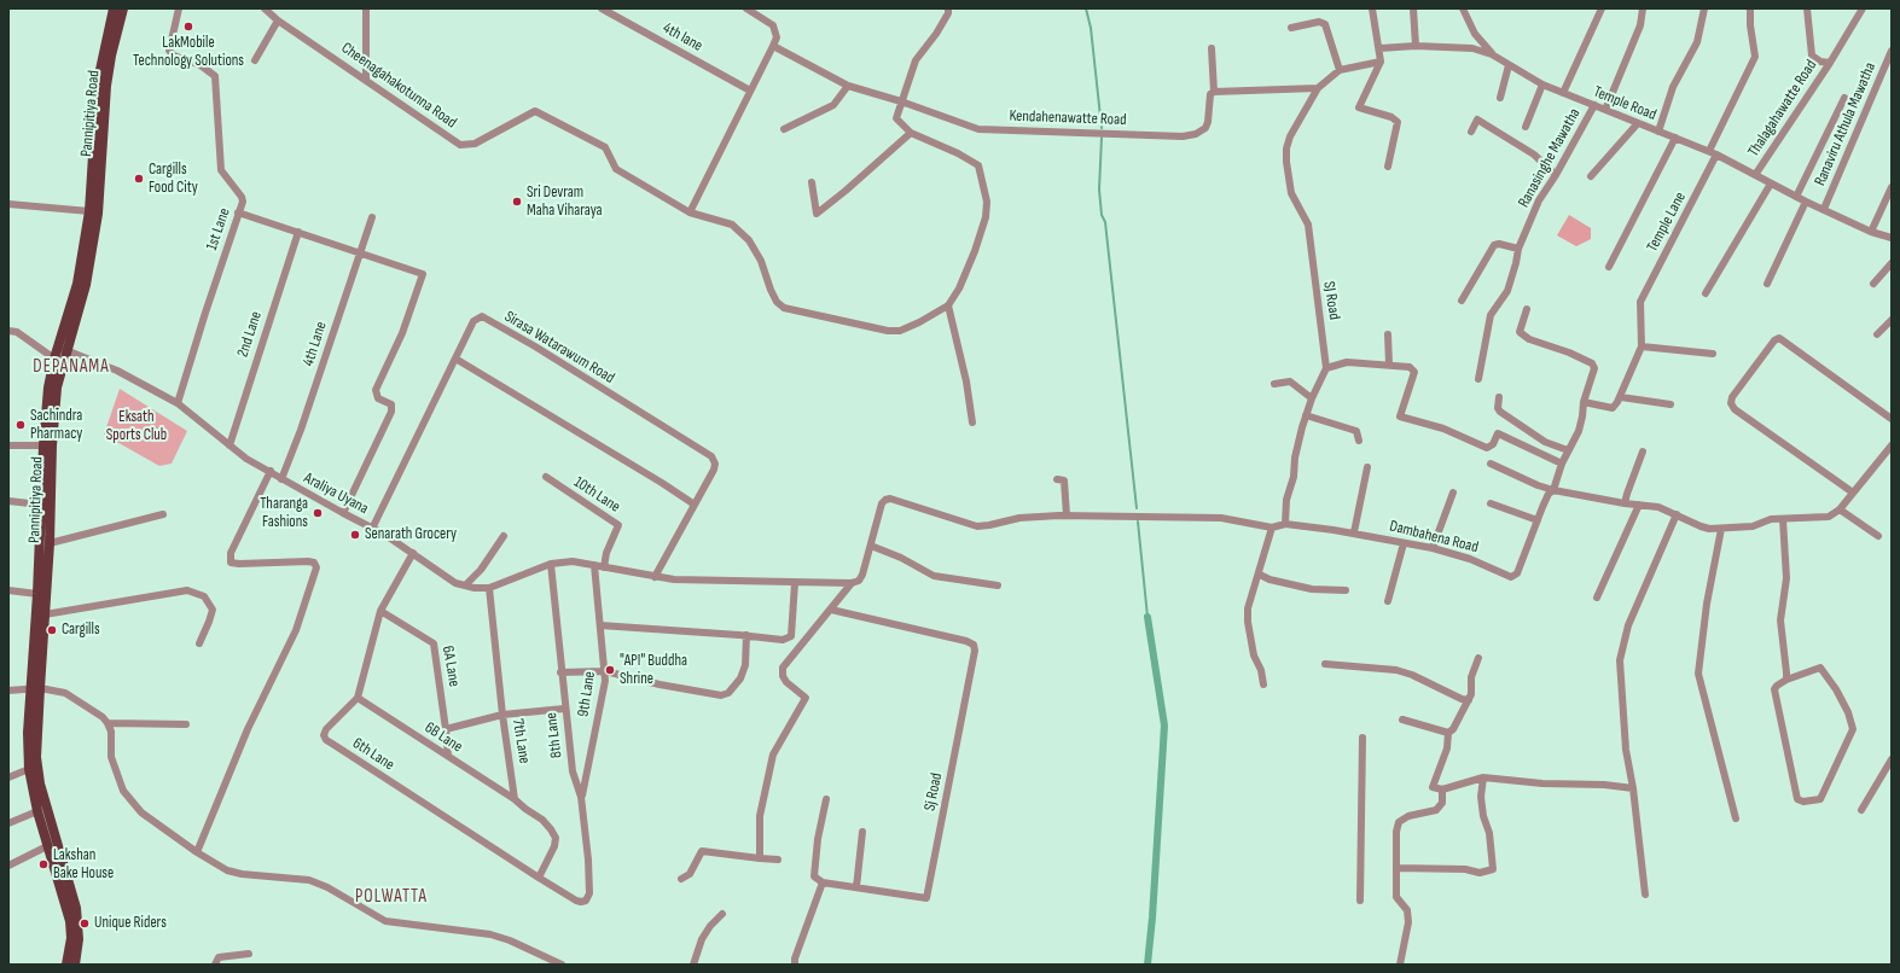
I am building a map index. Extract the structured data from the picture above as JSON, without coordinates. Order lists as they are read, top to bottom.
{
  "streets": {
    "main road": ["Pannipitiya Road"],
    "street": [
      "4th lane",
      "Cheenagahakotunna Road",
      "Temple Road",
      "Thalagahawatte Road",
      "Kendahenawatte Road",
      "Ranaviru Athula Mawatha",
      "Ranasinghe Mawatha",
      "Temple Lane",
      "1st Lane",
      "SJ Road",
      "2nd Lane",
      "4th Lane",
      "Sirasa Watarawum Road",
      "Araliya Uyana",
      "10th Lane",
      "Dambahena Road",
      "6A Lane",
      "9th Lane",
      "8th Lane",
      "6B Lane",
      "7th Lane",
      "6th Lane",
      "Sj Road"
    ]
  },
  "crossings": [
    ["Temple Road", "Thalagahawatte Road"],
    ["Temple Road", "Ranaviru Athula Mawatha"],
    ["Temple Road", "Ranasinghe Mawatha"],
    ["Temple Road", "Temple Lane"],
    ["Pannipitiya Road", "Araliya Uyana"],
    ["1st Lane", "Araliya Uyana"],
    ["2nd Lane", "Araliya Uyana"],
    ["4th Lane", "Araliya Uyana"],
    ["Sirasa Watarawum Road", "Araliya Uyana"],
    ["Araliya Uyana", "10th Lane"],
    ["Araliya Uyana", "Dambahena Road"],
    ["Araliya Uyana", "9th Lane"],
    ["Araliya Uyana", "8th Lane"],
    ["Araliya Uyana", "7th Lane"],
    ["6A Lane", "6B Lane"],
    ["9th Lane", "8th Lane"],
    ["8th Lane", "6th Lane"],
    ["6B Lane", "7th Lane"],
    ["6B Lane", "6th Lane"]
  ],
  "districts": ["DEPANAMA", "POLWATTA"],
  "parks": ["Eksath Sports Club"],
  "places": [
    "LakMobile Technology Solutions",
    "Cargills Food City",
    "Sri Devram Maha Viharaya",
    "Sachindra Pharmacy",
    "Tharanga Fashions",
    "Senarath Grocery",
    "Cargills",
    "\"API\" Buddha Shrine",
    "Lakshan Bake House",
    "Unique Riders"
  ]
}
